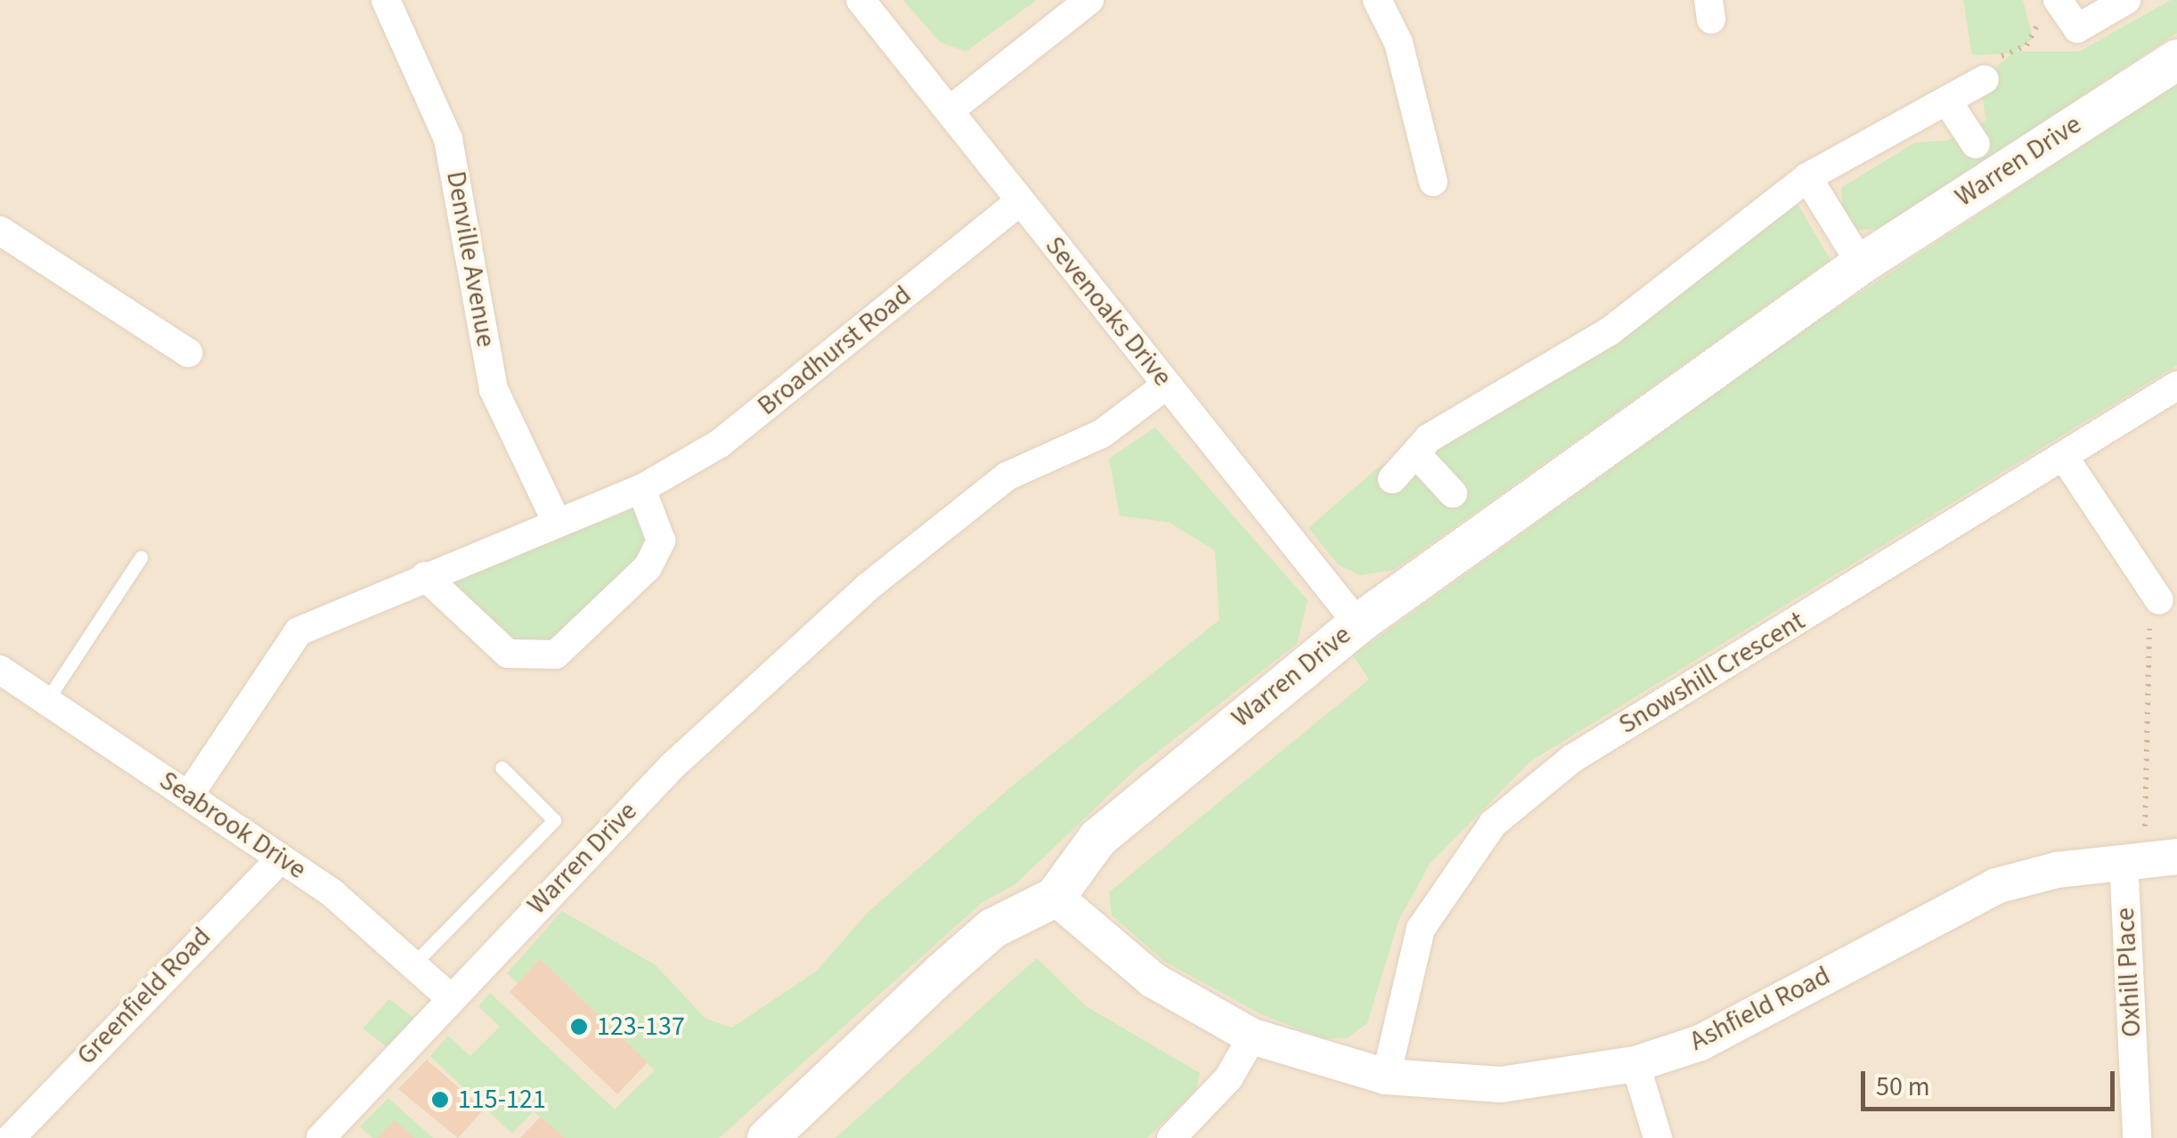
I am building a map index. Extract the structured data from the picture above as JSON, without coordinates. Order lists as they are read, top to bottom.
{
  "streets": {
    "main road": ["Warren Drive"],
    "street": [
      "Denville Avenue",
      "Sevenoaks Drive",
      "Broadhurst Road",
      "Snowshill Crescent",
      "Seabrook Drive",
      "Oxhill Place",
      "Greenfield Road",
      "Ashfield Road"
    ]
  },
  "crossings": [
    ["Warren Drive", "Sevenoaks Drive"],
    ["Warren Drive", "Seabrook Drive"],
    ["Warren Drive", "Ashfield Road"],
    ["Denville Avenue", "Broadhurst Road"],
    ["Sevenoaks Drive", "Broadhurst Road"],
    ["Broadhurst Road", "Seabrook Drive"],
    ["Snowshill Crescent", "Ashfield Road"],
    ["Seabrook Drive", "Greenfield Road"],
    ["Oxhill Place", "Ashfield Road"]
  ],
  "places": ["123-137", "115-121"],
  "scale_bar": "50 m"
}
